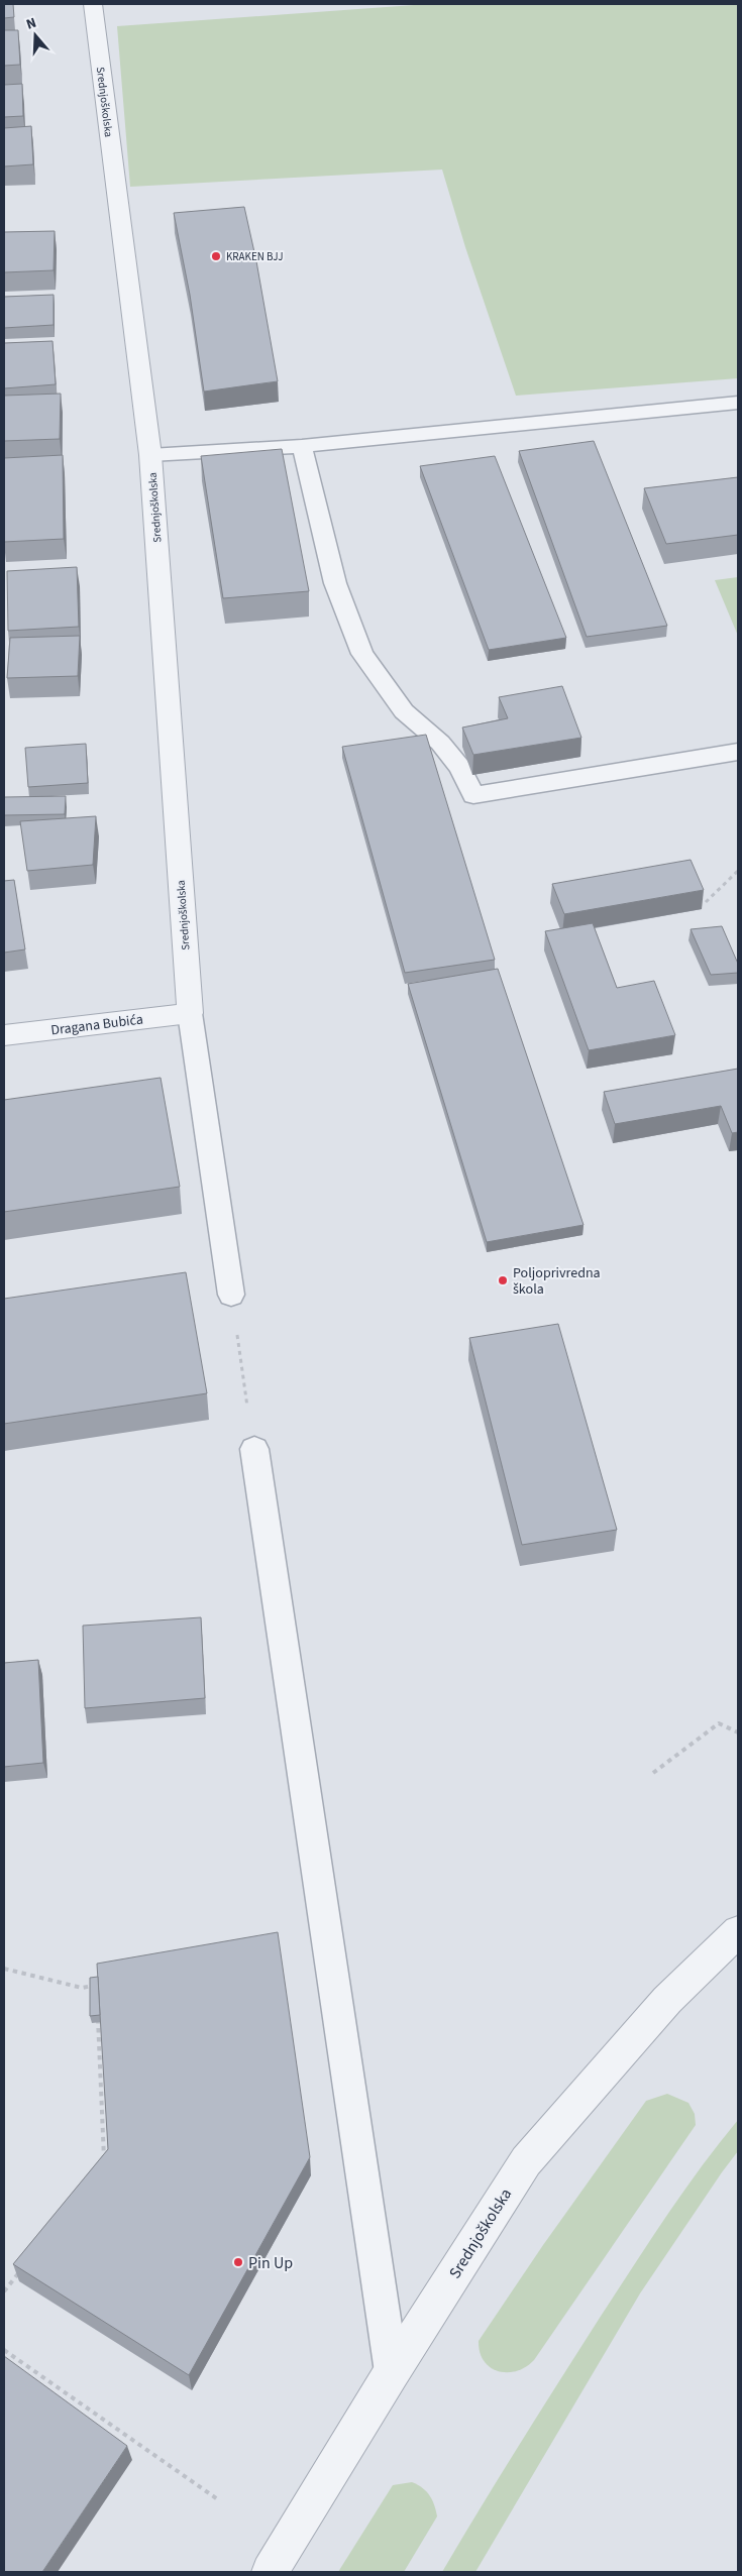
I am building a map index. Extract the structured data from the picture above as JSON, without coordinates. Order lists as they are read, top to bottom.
{
  "streets": {
    "street": ["Srednjoškolska", "Dragana Bubića"]
  },
  "crossings": [
    ["Srednjoškolska", "Dragana Bubića"]
  ],
  "places": ["KRAKEN BJJ", "Poljoprivredna škola", "Pin Up"],
  "north": "top"
}
